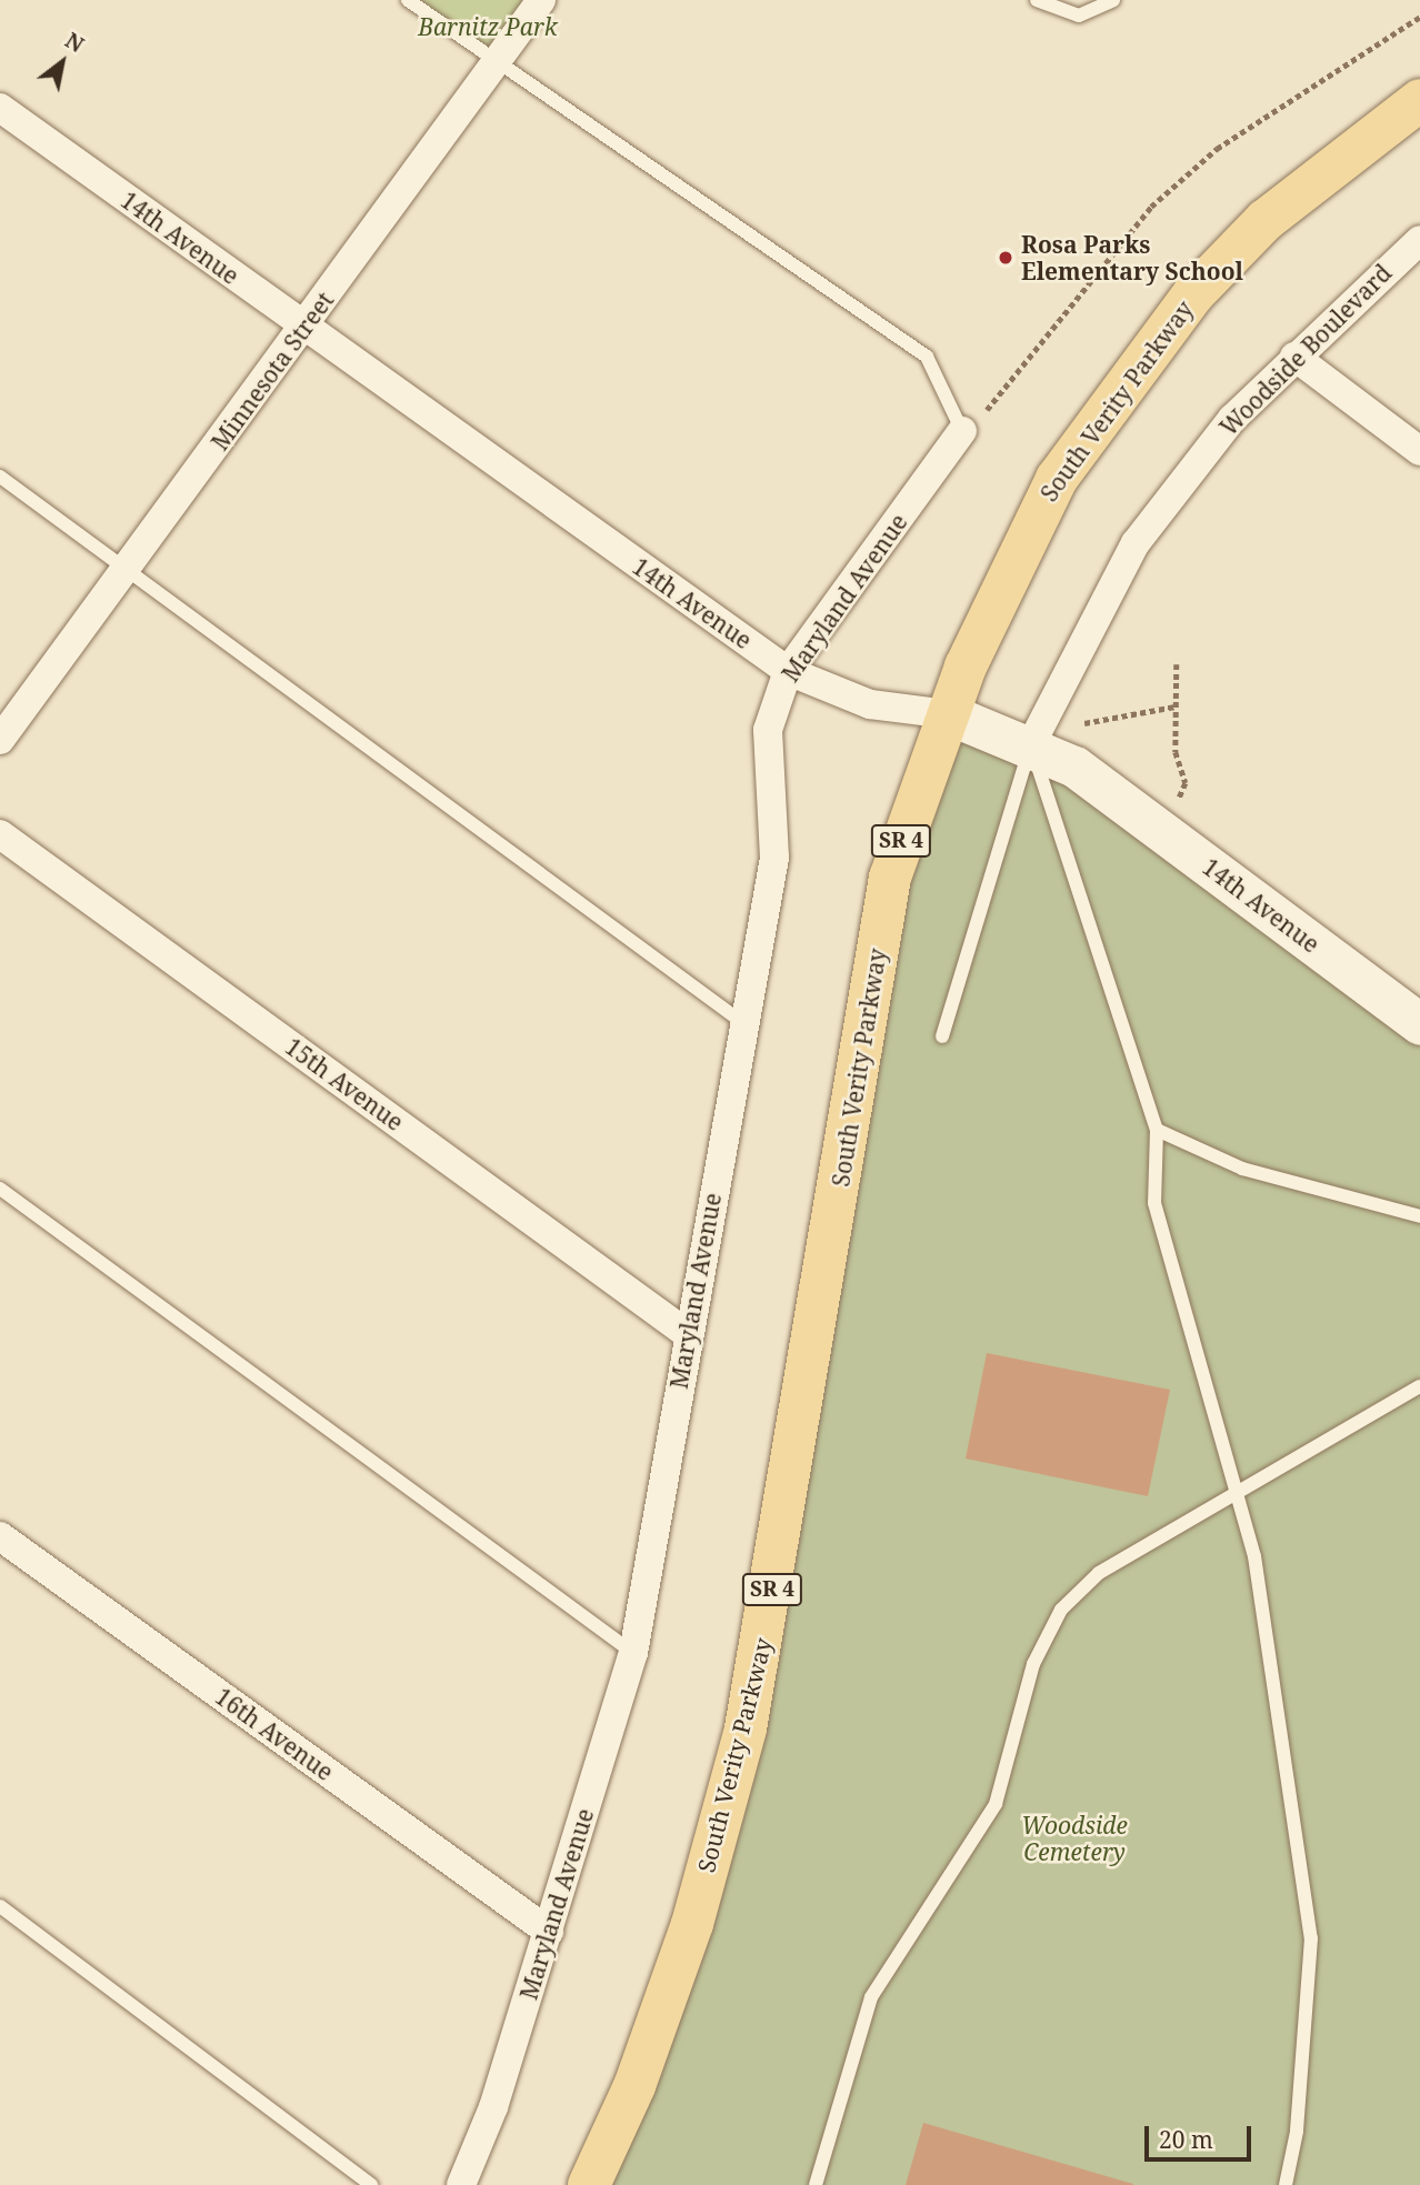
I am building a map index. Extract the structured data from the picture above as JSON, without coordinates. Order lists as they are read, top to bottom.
{
  "streets": {
    "main road": ["14th Avenue", "South Verity Parkway", "SR 4"],
    "street": [
      "Woodside Boulevard",
      "Minnesota Street",
      "Maryland Avenue",
      "15th Avenue",
      "16th Avenue"
    ]
  },
  "crossings": [
    ["14th Avenue", "Woodside Boulevard"],
    ["14th Avenue", "Minnesota Street"],
    ["14th Avenue", "South Verity Parkway"],
    ["14th Avenue", "Maryland Avenue"],
    ["Maryland Avenue", "15th Avenue"],
    ["Maryland Avenue", "16th Avenue"]
  ],
  "parks": ["Barnitz Park", "Woodside Cemetery"],
  "places": ["Rosa Parks Elementary School"],
  "scale_bar": "20 m",
  "north": "top right"
}
